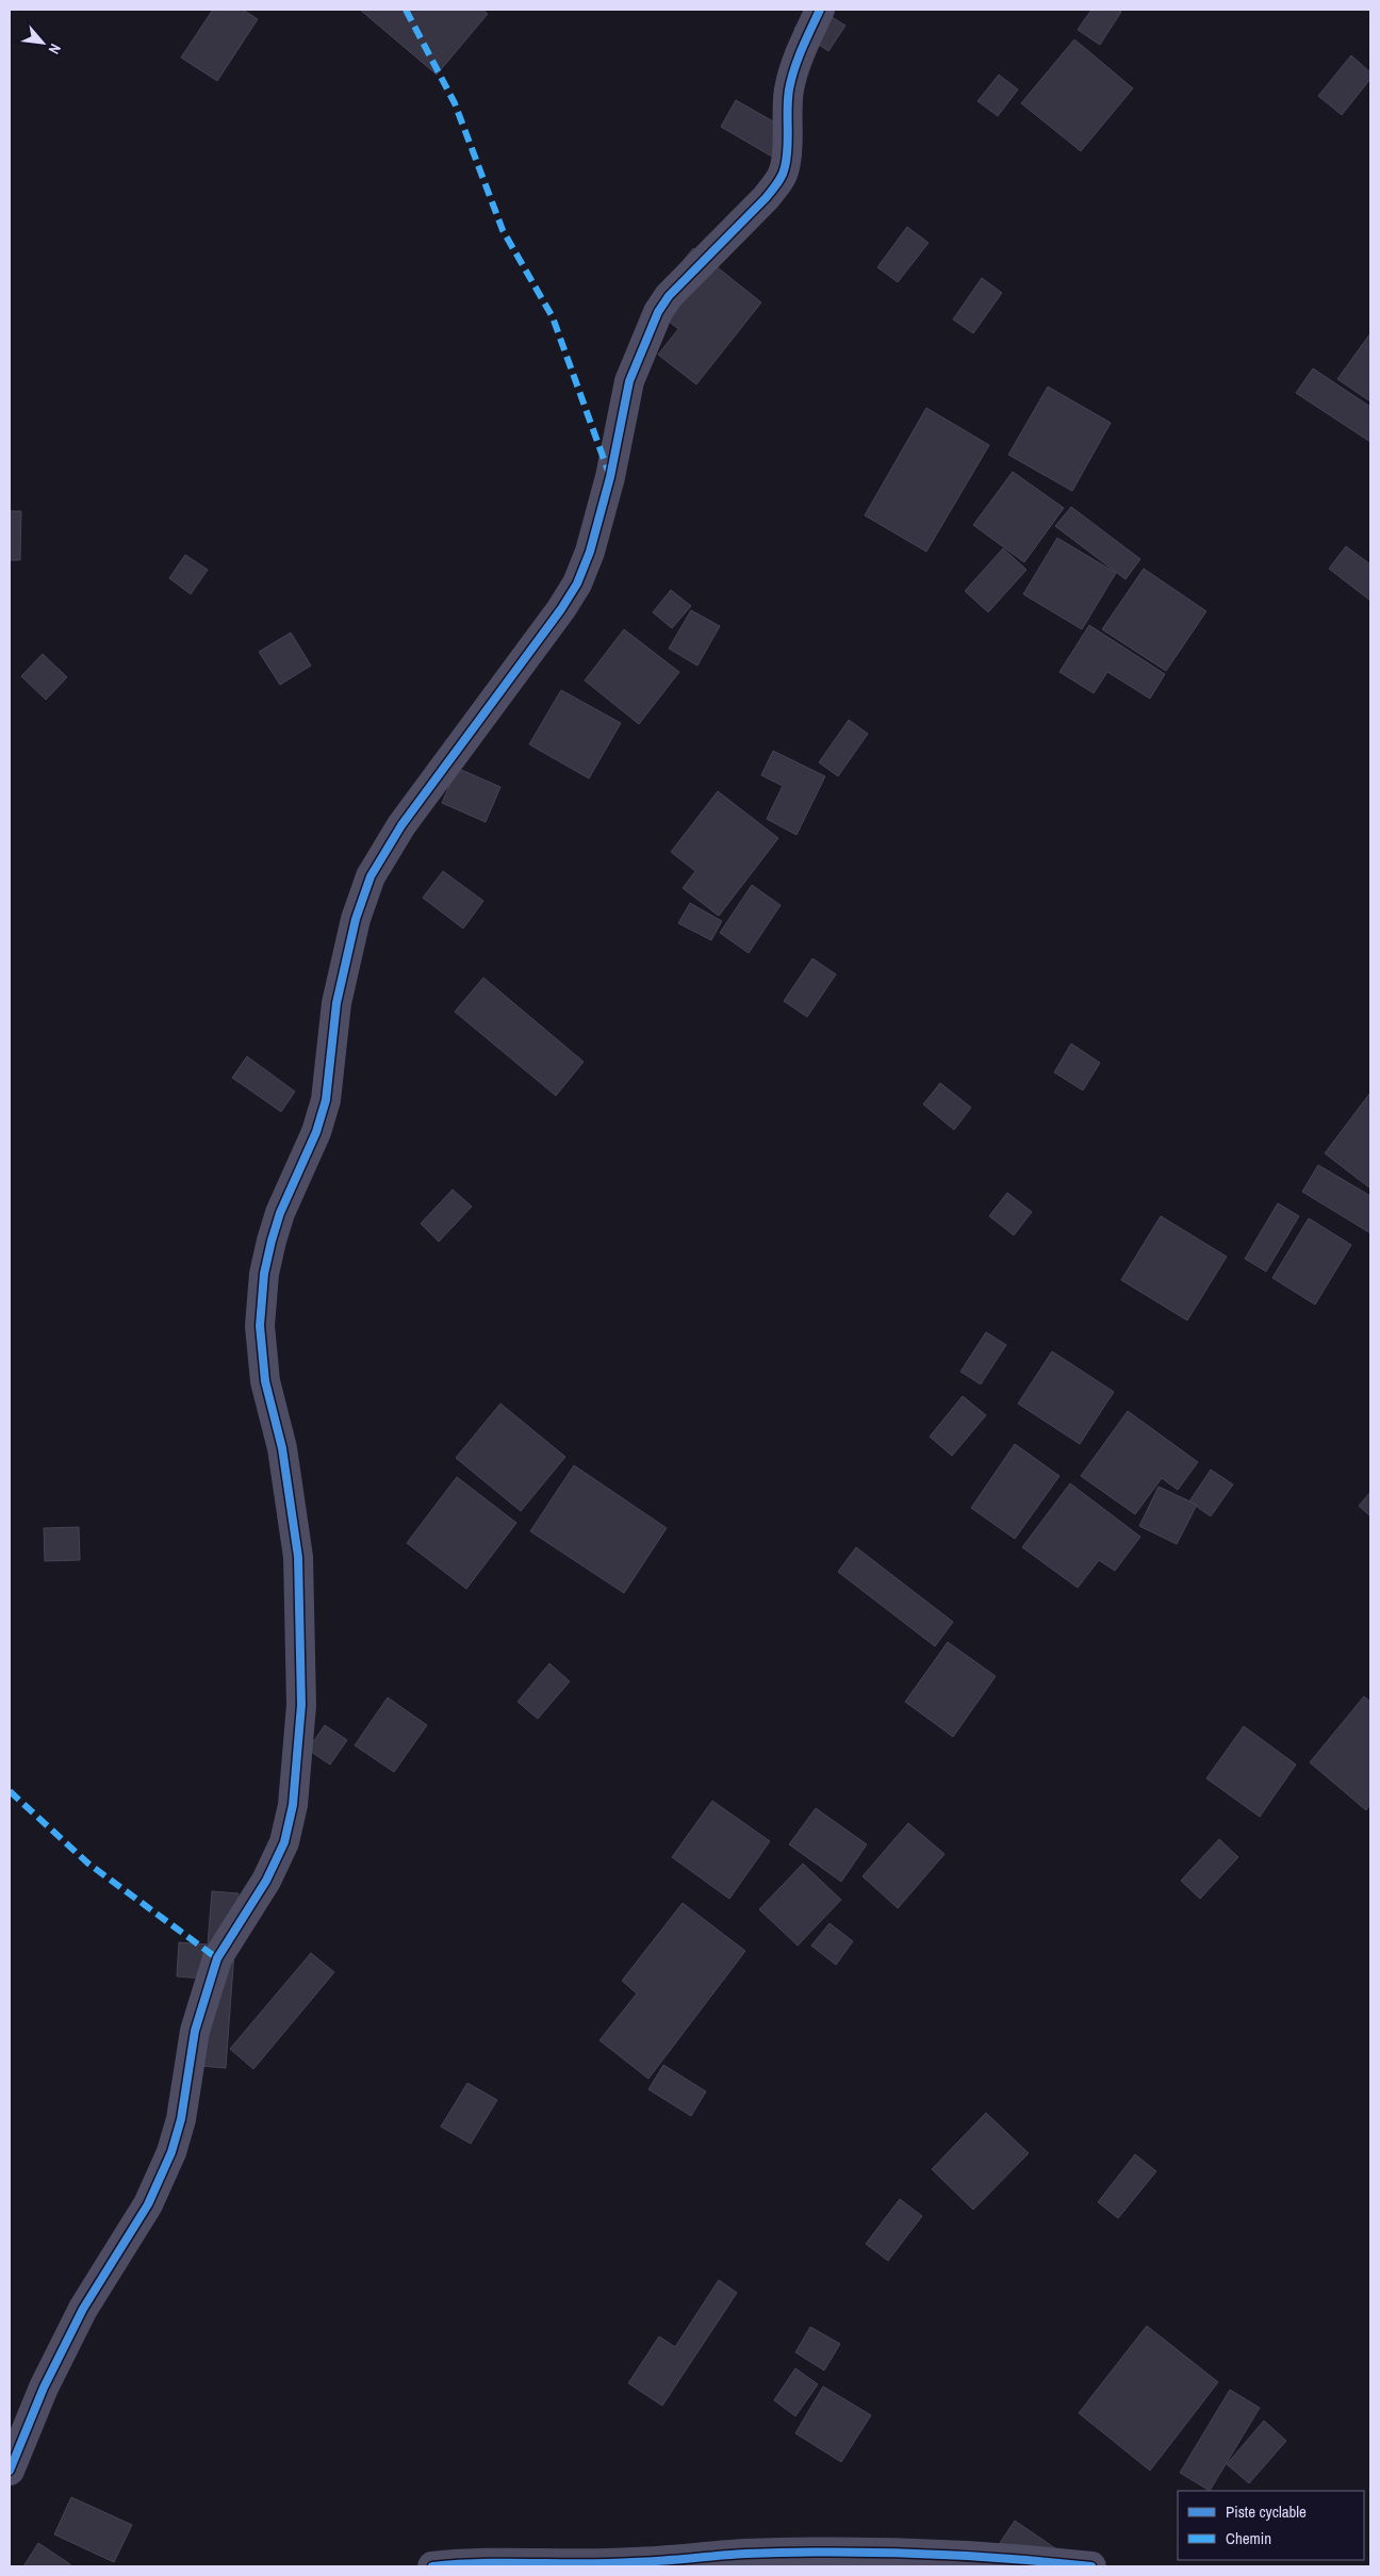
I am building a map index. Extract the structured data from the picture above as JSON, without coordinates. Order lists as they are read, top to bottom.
{
  "legend": ["Piste cyclable", "Chemin"],
  "north": "bottom right"
}
